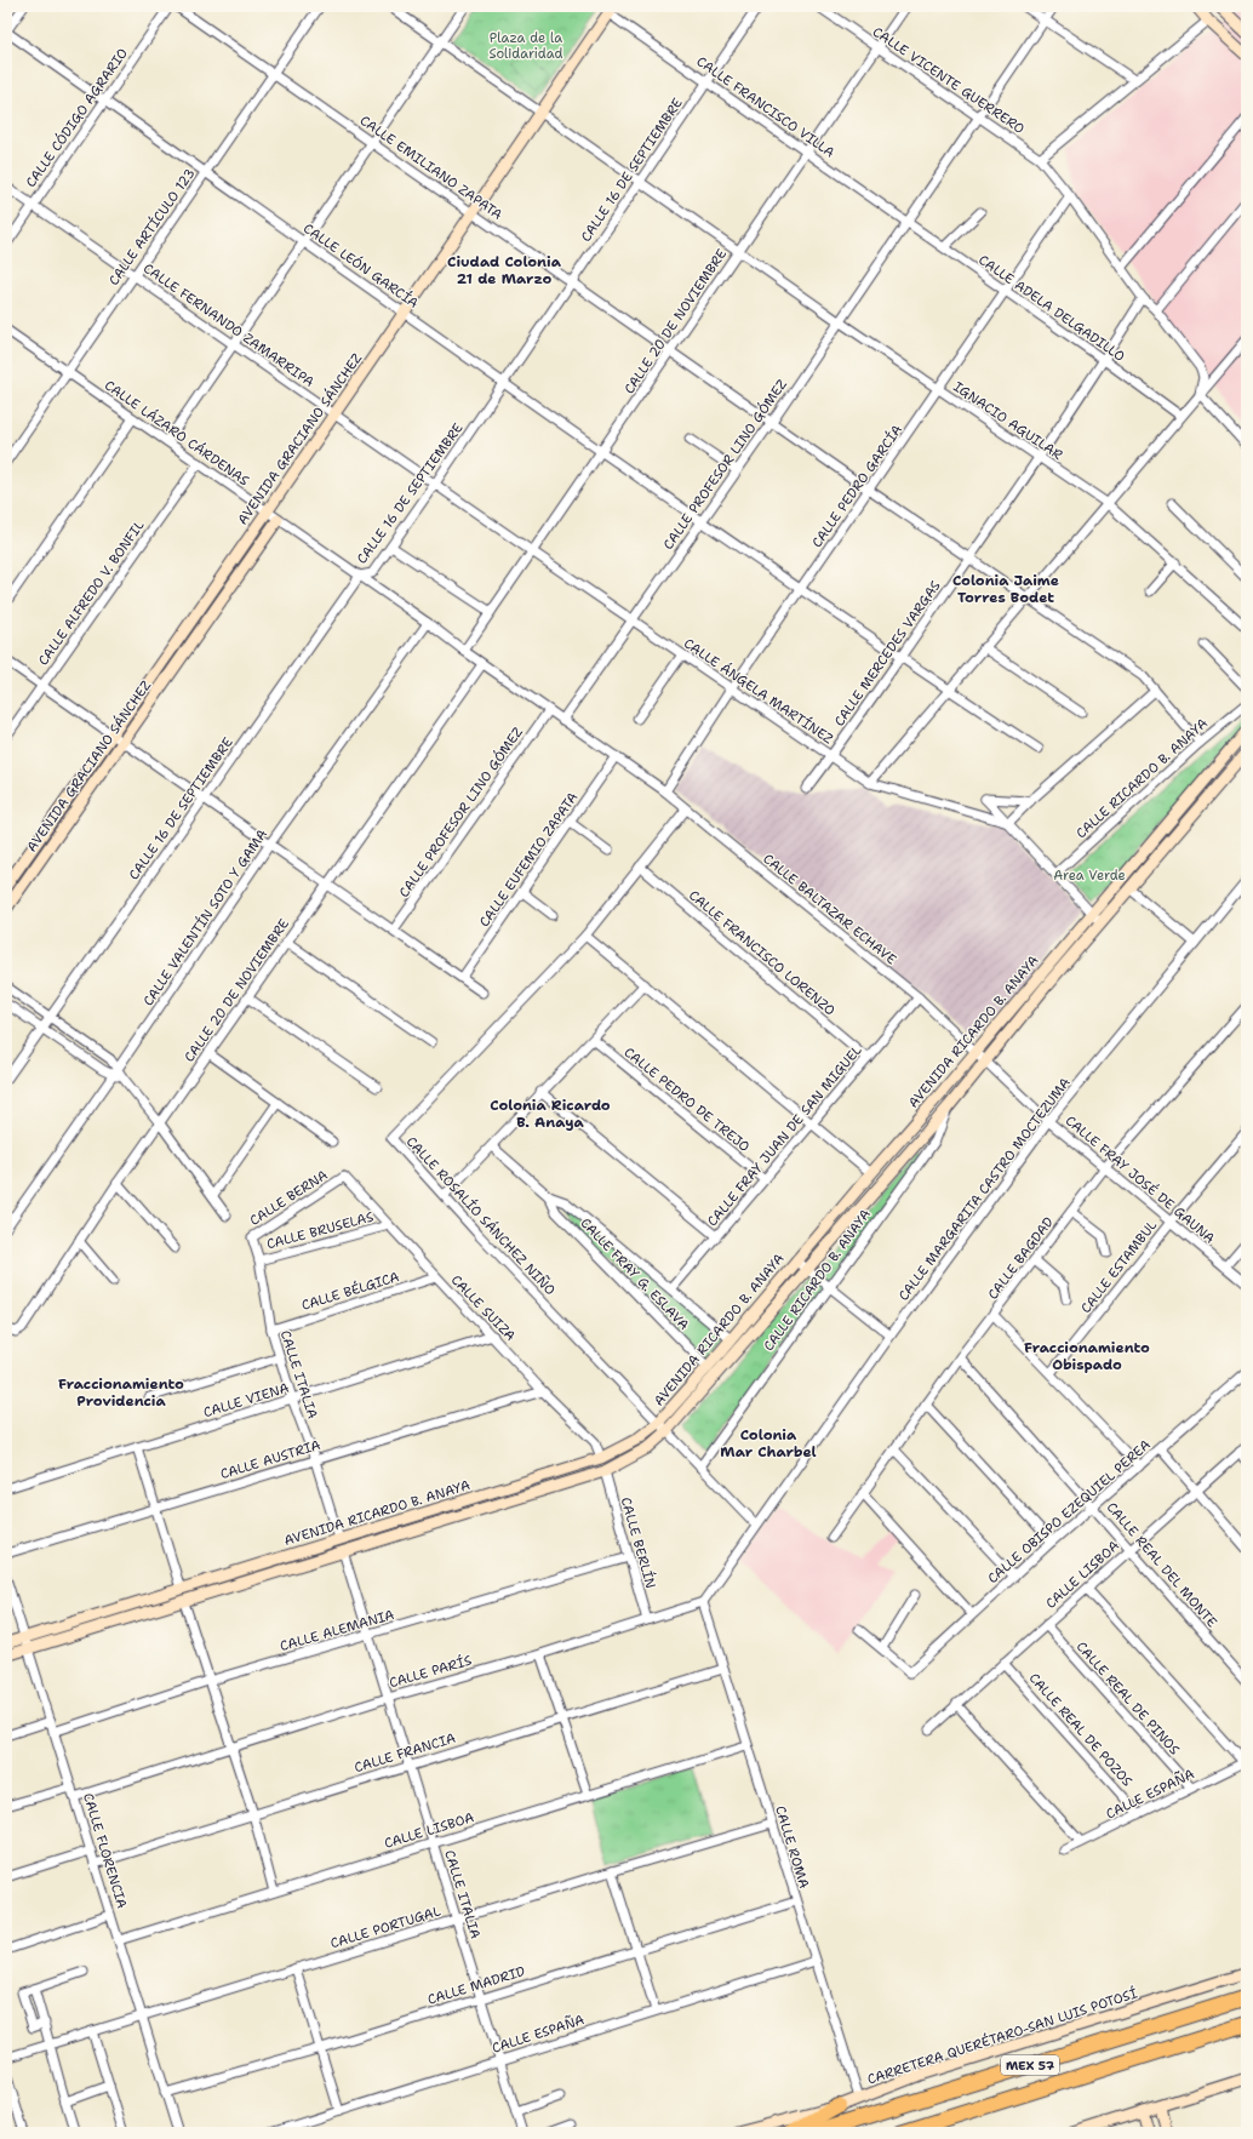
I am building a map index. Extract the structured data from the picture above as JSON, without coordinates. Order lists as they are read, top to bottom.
{
  "streets": {
    "highway": ["MEX 57"],
    "main road": ["AVENIDA GRACIANO SÁNCHEZ", "AVENIDA RICARDO B. ANAYA", "CARRETERA QUERÉTARO-SAN LUIS POTOSÍ"],
    "street": [
      "CALLE VICENTE GUERRERO",
      "CALLE FRANCISCO VILLA",
      "CALLE CÓDIGO AGRARIO",
      "CALLE EMILIANO ZAPATA",
      "CALLE 16 DE SEPTIEMBRE",
      "CALLE ARTÍCULO 123",
      "CALLE LEÓN GARCÍA",
      "CALLE ADELA DELGADILLO",
      "CALLE 20 DE NOVIEMBRE",
      "CALLE FERNANDO ZAMARRIPA",
      "IGNACIO AGUILAR",
      "CALLE LÁZARO CÁRDENAS",
      "CALLE PROFESOR LINO GÓMEZ",
      "CALLE PEDRO GARCÍA",
      "CALLE ALFREDO V. BONFIL",
      "CALLE MERCEDES VARGAS",
      "CALLE ÁNGELA MARTÍNEZ",
      "CALLE RICARDO B. ANAYA",
      "CALLE EUFEMIO ZAPATA",
      "CALLE BALTAZAR ECHAVE",
      "CALLE VALENTÍN SOTO Y GAMA",
      "CALLE FRANCISCO LORENZO",
      "CALLE PEDRO DE TREJO",
      "CALLE FRAY JUAN DE SAN MIGUEL",
      "CALLE FRAY JOSÉ DE GAUNA",
      "CALLE MARGARITA CASTRO MOCTEZUMA",
      "CALLE BERNA",
      "CALLE ROSALÍO SÁNCHEZ NIÑO",
      "CALLE BRUSELAS",
      "CALLE BAGDAD",
      "CALLE ESTAMBUL",
      "CALLE FRAY G. ESLAVA",
      "CALLE BÉLGICA",
      "CALLE SUIZA",
      "CALLE ITALIA",
      "CALLE VIENA",
      "CALLE AUSTRIA",
      "CALLE OBISPO EZEQUIEL PEREA",
      "CALLE BERLÍN",
      "CALLE REAL DEL MONTE",
      "CALLE LISBOA",
      "CALLE ALEMANIA",
      "CALLE PARÍS",
      "CALLE REAL DE PINOS",
      "CALLE REAL DE POZOS",
      "CALLE FRANCIA",
      "CALLE ESPAÑA",
      "CALLE ROMA",
      "CALLE FLORENCIA",
      "CALLE PORTUGAL",
      "CALLE MADRID"
    ]
  },
  "crossings": [
    ["CALLE VICENTE GUERRERO", "CALLE 20 DE NOVIEMBRE"],
    ["CALLE VICENTE GUERRERO", "CALLE PROFESOR LINO GÓMEZ"],
    ["CALLE VICENTE GUERRERO", "CALLE PEDRO GARCÍA"],
    ["CALLE VICENTE GUERRERO", "CALLE MERCEDES VARGAS"],
    ["CALLE FRANCISCO VILLA", "CALLE 16 DE SEPTIEMBRE"],
    ["CALLE FRANCISCO VILLA", "CALLE ADELA DELGADILLO"],
    ["CALLE FRANCISCO VILLA", "CALLE 20 DE NOVIEMBRE"],
    ["CALLE FRANCISCO VILLA", "AVENIDA GRACIANO SÁNCHEZ"],
    ["CALLE FRANCISCO VILLA", "CALLE PROFESOR LINO GÓMEZ"],
    ["CALLE CÓDIGO AGRARIO", "CALLE LEÓN GARCÍA"],
    ["CALLE CÓDIGO AGRARIO", "CALLE FERNANDO ZAMARRIPA"],
    ["CALLE EMILIANO ZAPATA", "CALLE 16 DE SEPTIEMBRE"],
    ["CALLE EMILIANO ZAPATA", "CALLE ARTÍCULO 123"],
    ["CALLE EMILIANO ZAPATA", "CALLE 20 DE NOVIEMBRE"],
    ["CALLE EMILIANO ZAPATA", "AVENIDA GRACIANO SÁNCHEZ"],
    ["CALLE EMILIANO ZAPATA", "CALLE PROFESOR LINO GÓMEZ"],
    ["CALLE EMILIANO ZAPATA", "CALLE PEDRO GARCÍA"],
    ["CALLE EMILIANO ZAPATA", "CALLE MERCEDES VARGAS"],
    ["CALLE EMILIANO ZAPATA", "CALLE RICARDO B. ANAYA"],
    ["CALLE 16 DE SEPTIEMBRE", "CALLE LEÓN GARCÍA"],
    ["CALLE 16 DE SEPTIEMBRE", "CALLE FERNANDO ZAMARRIPA"],
    ["CALLE 16 DE SEPTIEMBRE", "IGNACIO AGUILAR"],
    ["CALLE 16 DE SEPTIEMBRE", "CALLE LÁZARO CÁRDENAS"],
    ["CALLE ARTÍCULO 123", "CALLE LEÓN GARCÍA"],
    ["CALLE ARTÍCULO 123", "CALLE FERNANDO ZAMARRIPA"],
    ["CALLE ARTÍCULO 123", "CALLE LÁZARO CÁRDENAS"],
    ["CALLE LEÓN GARCÍA", "CALLE 20 DE NOVIEMBRE"],
    ["CALLE LEÓN GARCÍA", "AVENIDA GRACIANO SÁNCHEZ"],
    ["CALLE LEÓN GARCÍA", "CALLE PROFESOR LINO GÓMEZ"],
    ["CALLE LEÓN GARCÍA", "CALLE PEDRO GARCÍA"],
    ["CALLE LEÓN GARCÍA", "CALLE MERCEDES VARGAS"],
    ["CALLE ADELA DELGADILLO", "CALLE PROFESOR LINO GÓMEZ"],
    ["CALLE ADELA DELGADILLO", "CALLE PEDRO GARCÍA"],
    ["CALLE ADELA DELGADILLO", "CALLE MERCEDES VARGAS"],
    ["CALLE 20 DE NOVIEMBRE", "CALLE FERNANDO ZAMARRIPA"],
    ["CALLE 20 DE NOVIEMBRE", "IGNACIO AGUILAR"],
    ["CALLE 20 DE NOVIEMBRE", "CALLE LÁZARO CÁRDENAS"],
    ["CALLE 20 DE NOVIEMBRE", "CALLE ÁNGELA MARTÍNEZ"],
    ["CALLE FERNANDO ZAMARRIPA", "AVENIDA GRACIANO SÁNCHEZ"],
    ["CALLE FERNANDO ZAMARRIPA", "CALLE ÁNGELA MARTÍNEZ"],
    ["IGNACIO AGUILAR", "AVENIDA GRACIANO SÁNCHEZ"],
    ["IGNACIO AGUILAR", "CALLE PROFESOR LINO GÓMEZ"],
    ["IGNACIO AGUILAR", "CALLE PEDRO GARCÍA"],
    ["IGNACIO AGUILAR", "CALLE MERCEDES VARGAS"],
    ["CALLE LÁZARO CÁRDENAS", "AVENIDA GRACIANO SÁNCHEZ"],
    ["CALLE LÁZARO CÁRDENAS", "CALLE PROFESOR LINO GÓMEZ"],
    ["CALLE LÁZARO CÁRDENAS", "CALLE ALFREDO V. BONFIL"],
    ["CALLE LÁZARO CÁRDENAS", "CALLE BALTAZAR ECHAVE"],
    ["CALLE LÁZARO CÁRDENAS", "CALLE VALENTÍN SOTO Y GAMA"],
    ["CALLE PROFESOR LINO GÓMEZ", "CALLE ÁNGELA MARTÍNEZ"],
    ["CALLE PROFESOR LINO GÓMEZ", "CALLE BALTAZAR ECHAVE"],
    ["CALLE PEDRO GARCÍA", "CALLE ÁNGELA MARTÍNEZ"],
    ["CALLE PEDRO GARCÍA", "CALLE BALTAZAR ECHAVE"],
    ["CALLE MERCEDES VARGAS", "CALLE ÁNGELA MARTÍNEZ"],
    ["CALLE RICARDO B. ANAYA", "AVENIDA RICARDO B. ANAYA"],
    ["CALLE RICARDO B. ANAYA", "CALLE ROSALÍO SÁNCHEZ NIÑO"],
    ["CALLE EUFEMIO ZAPATA", "CALLE BALTAZAR ECHAVE"],
    ["CALLE BALTAZAR ECHAVE", "AVENIDA RICARDO B. ANAYA"],
    ["CALLE BALTAZAR ECHAVE", "CALLE FRAY JUAN DE SAN MIGUEL"],
    ["CALLE BALTAZAR ECHAVE", "CALLE FRAY JOSÉ DE GAUNA"],
    ["CALLE BALTAZAR ECHAVE", "CALLE ROSALÍO SÁNCHEZ NIÑO"],
    ["CALLE FRANCISCO LORENZO", "CALLE FRAY JUAN DE SAN MIGUEL"],
    ["CALLE FRANCISCO LORENZO", "CALLE ROSALÍO SÁNCHEZ NIÑO"],
    ["AVENIDA RICARDO B. ANAYA", "CALLE FRAY JOSÉ DE GAUNA"],
    ["AVENIDA RICARDO B. ANAYA", "CALLE ROSALÍO SÁNCHEZ NIÑO"],
    ["AVENIDA RICARDO B. ANAYA", "CALLE FRAY G. ESLAVA"],
    ["AVENIDA RICARDO B. ANAYA", "CALLE SUIZA"],
    ["AVENIDA RICARDO B. ANAYA", "CALLE ITALIA"],
    ["AVENIDA RICARDO B. ANAYA", "CALLE BERLÍN"],
    ["AVENIDA RICARDO B. ANAYA", "CALLE FLORENCIA"],
    ["CALLE PEDRO DE TREJO", "CALLE FRAY JUAN DE SAN MIGUEL"],
    ["CALLE FRAY JUAN DE SAN MIGUEL", "CALLE FRAY G. ESLAVA"],
    ["CALLE FRAY JOSÉ DE GAUNA", "CALLE MARGARITA CASTRO MOCTEZUMA"],
    ["CALLE FRAY JOSÉ DE GAUNA", "CALLE BAGDAD"],
    ["CALLE FRAY JOSÉ DE GAUNA", "CALLE ESTAMBUL"],
    ["CALLE MARGARITA CASTRO MOCTEZUMA", "CALLE ROSALÍO SÁNCHEZ NIÑO"],
    ["CALLE BERNA", "CALLE SUIZA"],
    ["CALLE BERNA", "CALLE ITALIA"],
    ["CALLE BRUSELAS", "CALLE SUIZA"],
    ["CALLE BRUSELAS", "CALLE ITALIA"],
    ["CALLE BAGDAD", "CALLE REAL DEL MONTE"],
    ["CALLE BÉLGICA", "CALLE SUIZA"],
    ["CALLE BÉLGICA", "CALLE ITALIA"],
    ["CALLE SUIZA", "CALLE VIENA"],
    ["CALLE SUIZA", "CALLE AUSTRIA"],
    ["CALLE ITALIA", "CALLE VIENA"],
    ["CALLE ITALIA", "CALLE AUSTRIA"],
    ["CALLE ITALIA", "CALLE LISBOA"],
    ["CALLE ITALIA", "CALLE ALEMANIA"],
    ["CALLE ITALIA", "CALLE PARÍS"],
    ["CALLE ITALIA", "CALLE FRANCIA"],
    ["CALLE ITALIA", "CALLE ESPAÑA"],
    ["CALLE ITALIA", "CALLE PORTUGAL"],
    ["CALLE ITALIA", "CALLE MADRID"],
    ["CALLE OBISPO EZEQUIEL PEREA", "CALLE REAL DEL MONTE"],
    ["CALLE BERLÍN", "CALLE ALEMANIA"],
    ["CALLE BERLÍN", "CALLE PARÍS"],
    ["CALLE REAL DEL MONTE", "CALLE LISBOA"],
    ["CALLE LISBOA", "CALLE REAL DE PINOS"],
    ["CALLE LISBOA", "CALLE REAL DE POZOS"],
    ["CALLE LISBOA", "CALLE ROMA"],
    ["CALLE LISBOA", "CALLE FLORENCIA"],
    ["CALLE ALEMANIA", "CALLE FLORENCIA"],
    ["CALLE PARÍS", "CALLE ROMA"],
    ["CALLE PARÍS", "CALLE FLORENCIA"],
    ["CALLE REAL DE PINOS", "CALLE ESPAÑA"],
    ["CALLE REAL DE POZOS", "CALLE ESPAÑA"],
    ["CALLE FRANCIA", "CALLE ROMA"],
    ["CALLE FRANCIA", "CALLE FLORENCIA"],
    ["CALLE ESPAÑA", "CALLE ROMA"],
    ["CALLE ROMA", "CALLE PORTUGAL"],
    ["CALLE ROMA", "CALLE MADRID"],
    ["CALLE ROMA", "CARRETERA QUERÉTARO-SAN LUIS POTOSÍ"],
    ["CALLE FLORENCIA", "CALLE PORTUGAL"],
    ["CALLE FLORENCIA", "CALLE MADRID"]
  ],
  "districts": [
    "Ciudad Colonia 21 de Marzo",
    "Colonia Jaime Torres Bodet",
    "Colonia Ricardo B. Anaya",
    "Fraccionamiento Obispado",
    "Fraccionamiento Providencia",
    "Colonia Mar Charbel"
  ],
  "parks": ["Plaza de la Solidaridad", "Area Verde"]
}
